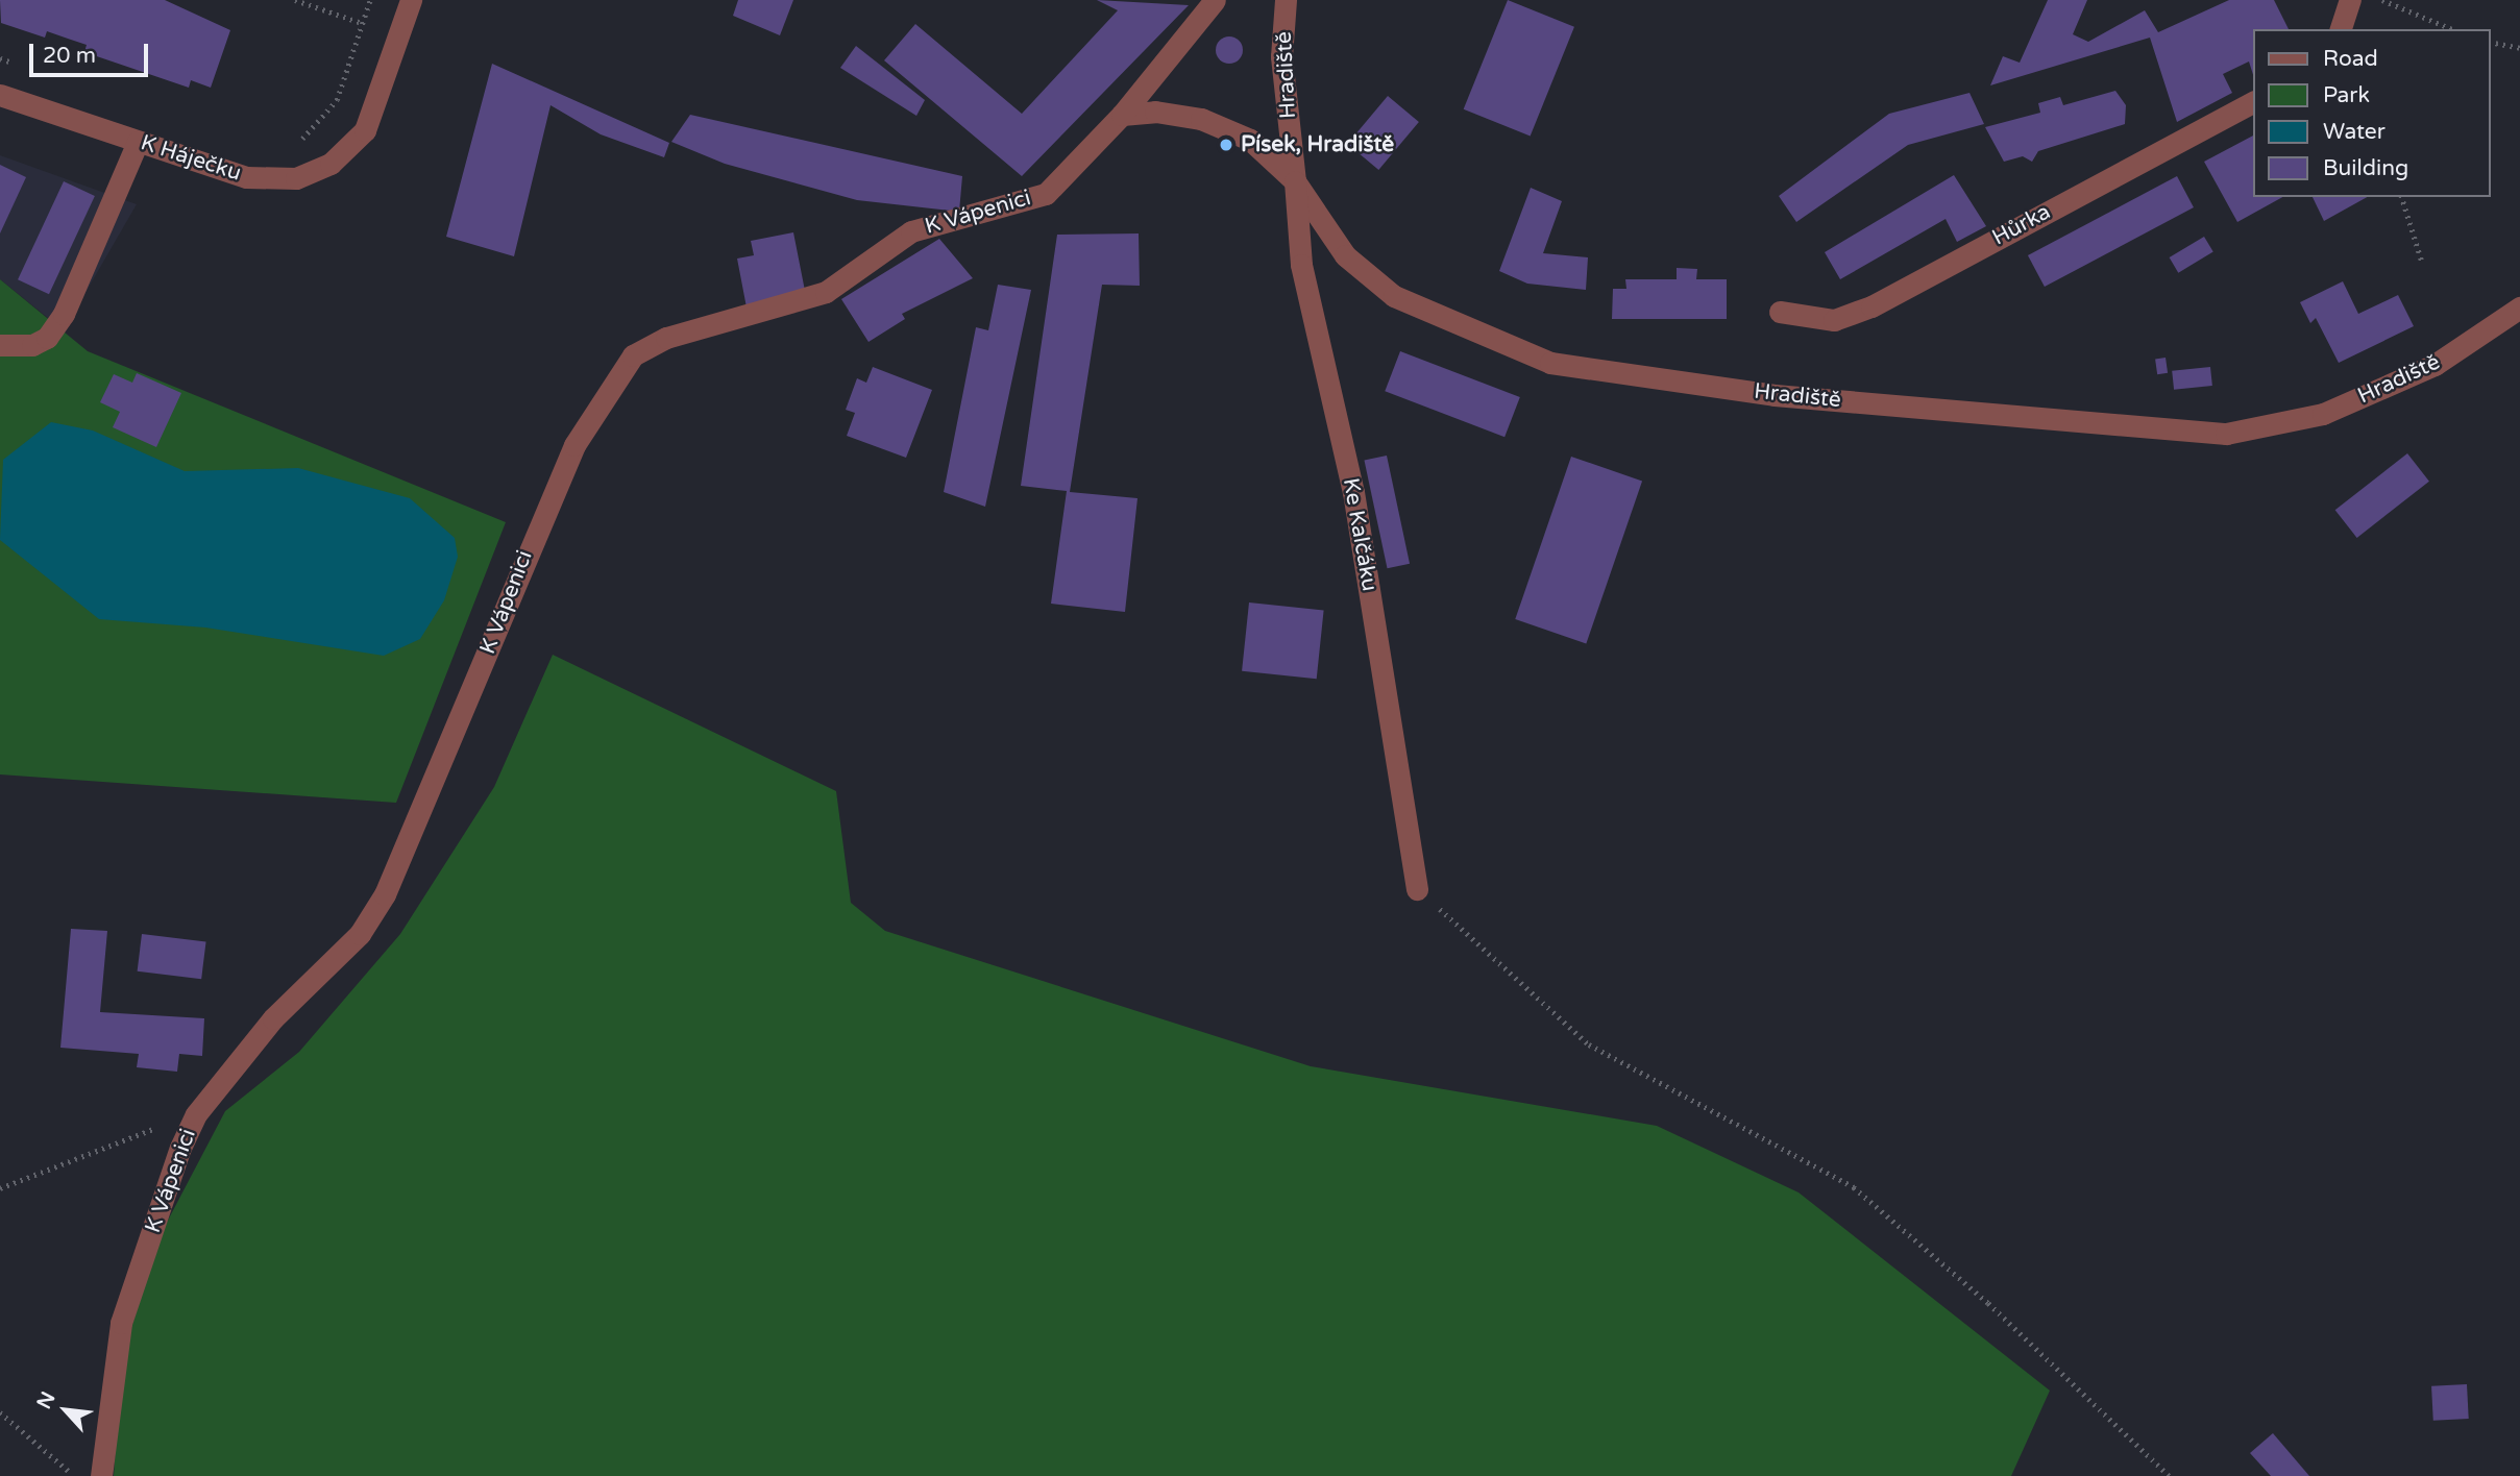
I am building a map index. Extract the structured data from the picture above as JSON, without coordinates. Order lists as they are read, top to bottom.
{
  "streets": {
    "street": [
      "Hradiště",
      "K Háječku",
      "K Vápenici",
      "Hůrka",
      "Ke Kalčáku"
    ]
  },
  "crossings": [
    ["Hradiště", "Ke Kalčáku"]
  ],
  "places": ["Písek, Hradiště"],
  "legend": [
    "Road",
    "Park",
    "Water",
    "Building"
  ],
  "scale_bar": "20 m",
  "north": "top left"
}
